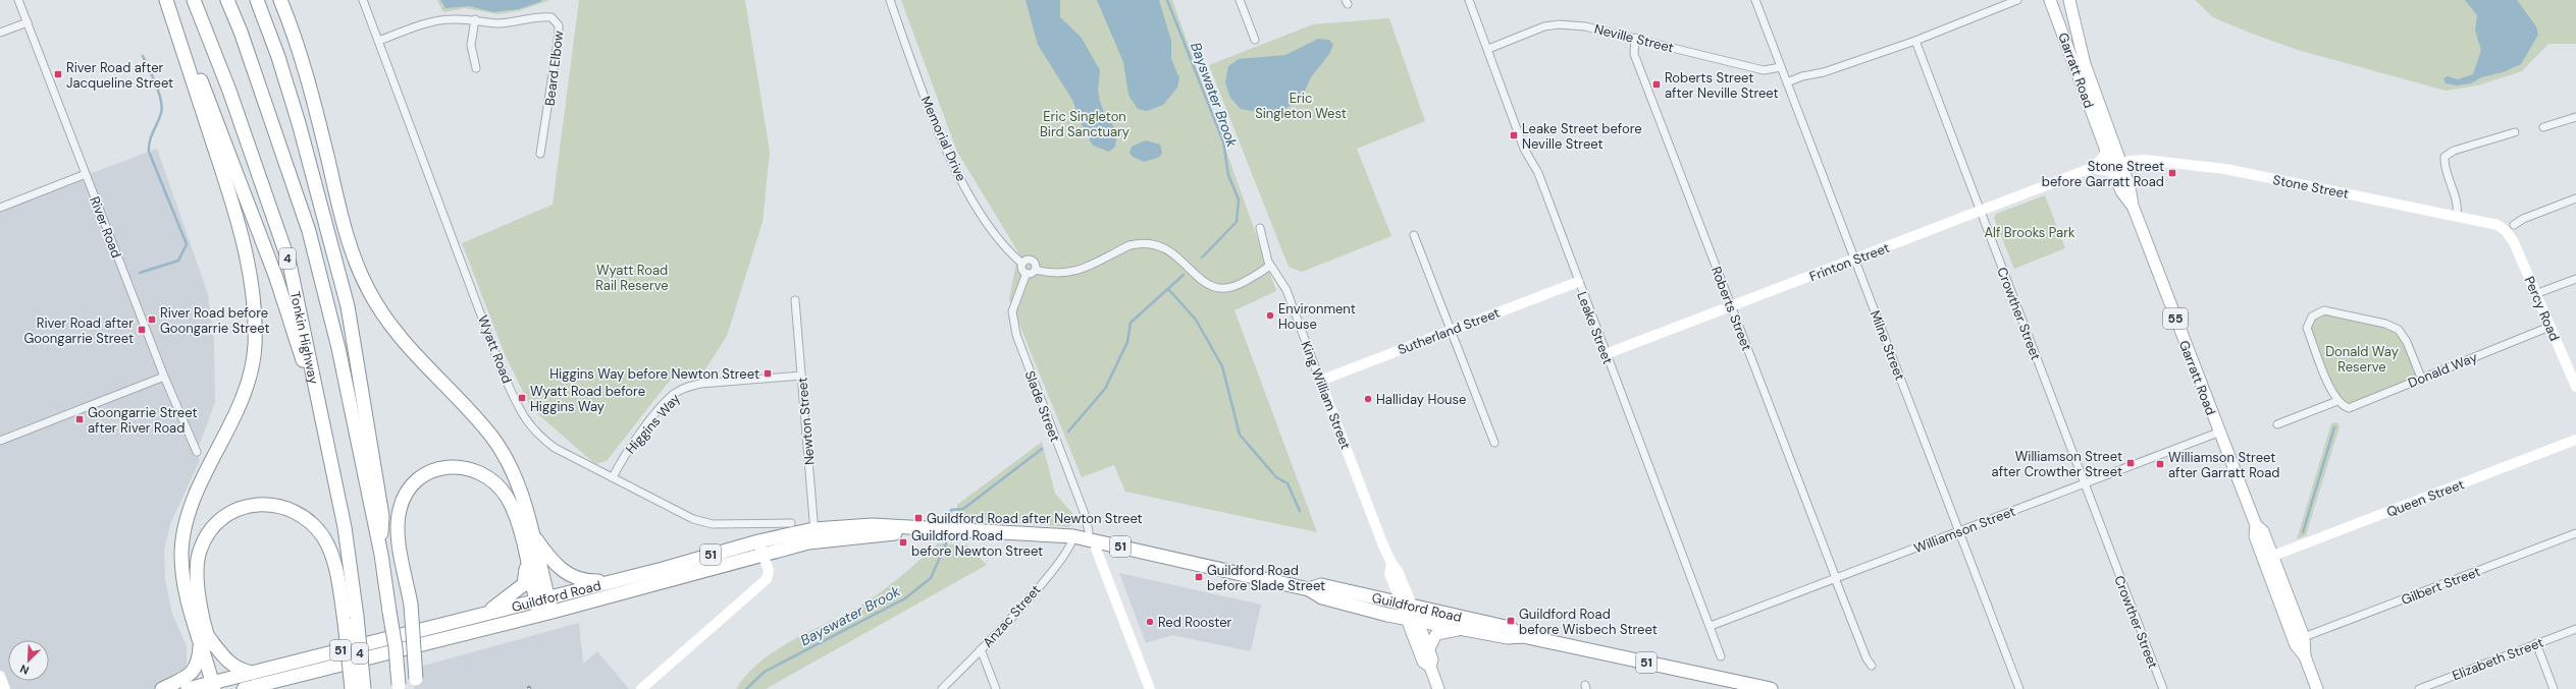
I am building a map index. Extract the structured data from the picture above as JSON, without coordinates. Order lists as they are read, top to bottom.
{
  "streets": {
    "highway": [
      "4",
      "Tonkin Highway",
      "51",
      "Guildford Road"
    ],
    "main road": ["Garratt Road", "55", "King William Street"],
    "street": [
      "Neville Street",
      "Beard Elbow",
      "Memorial Drive",
      "Stone Street",
      "River Road",
      "Frinton Street",
      "Roberts Street",
      "Percy Road",
      "Crowther Street",
      "Leake Street",
      "Sutherland Street",
      "Milne Street",
      "Wyatt Road",
      "Donald Way",
      "Slade Street",
      "Newton Street",
      "Higgins Way",
      "Queen Street",
      "Williamson Street",
      "Gilbert Street",
      "Anzac Street",
      "Elizabeth Street"
    ]
  },
  "crossings": [
    ["Neville Street", "Roberts Street"],
    ["Neville Street", "Leake Street"],
    ["Neville Street", "Milne Street"],
    ["Beard Elbow", "Wyatt Road"],
    ["Garratt Road", "Stone Street"],
    ["Garratt Road", "Frinton Street"],
    ["Garratt Road", "Queen Street"],
    ["Garratt Road", "Williamson Street"],
    ["Garratt Road", "Gilbert Street"],
    ["Memorial Drive", "Slade Street"],
    ["Stone Street", "Percy Road"],
    ["Frinton Street", "Roberts Street"],
    ["Frinton Street", "Crowther Street"],
    ["Frinton Street", "Leake Street"],
    ["Frinton Street", "Milne Street"],
    ["Roberts Street", "Williamson Street"],
    ["Percy Road", "Donald Way"],
    ["Crowther Street", "Williamson Street"],
    ["Leake Street", "Sutherland Street"],
    ["Leake Street", "Williamson Street"],
    ["Sutherland Street", "King William Street"],
    ["Milne Street", "Williamson Street"],
    ["Wyatt Road", "Higgins Way"],
    ["King William Street", "Guildford Road"],
    ["Slade Street", "Guildford Road"],
    ["Newton Street", "Higgins Way"],
    ["Newton Street", "Guildford Road"],
    ["Guildford Road", "Anzac Street"]
  ],
  "water": ["Bayswater Brook"],
  "parks": [
    "Eric Singleton West",
    "Eric Singleton Bird Sanctuary",
    "Alf Brooks Park",
    "Wyatt Road Rail Reserve",
    "Donald Way Reserve"
  ],
  "places": {
    "transit": [
      "River Road after Jacqueline Street",
      "Roberts Street after Neville Street",
      "Leake Street before Neville Street",
      "Stone Street before Garratt Road",
      "River Road before Goongarrie Street",
      "River Road after Goongarrie Street",
      "Higgins Way before Newton Street",
      "Wyatt Road before Higgins Way",
      "Goongarrie Street after River Road",
      "Williamson Street after Crowther Street",
      "Williamson Street after Garratt Road",
      "Guildford Road after Newton Street",
      "Guildford Road before Newton Street",
      "Guildford Road before Slade Street",
      "Guildford Road before Wisbech Street"
    ],
    "other": ["Environment House", "Halliday House", "Red Rooster"]
  },
  "north": "bottom left"
}
